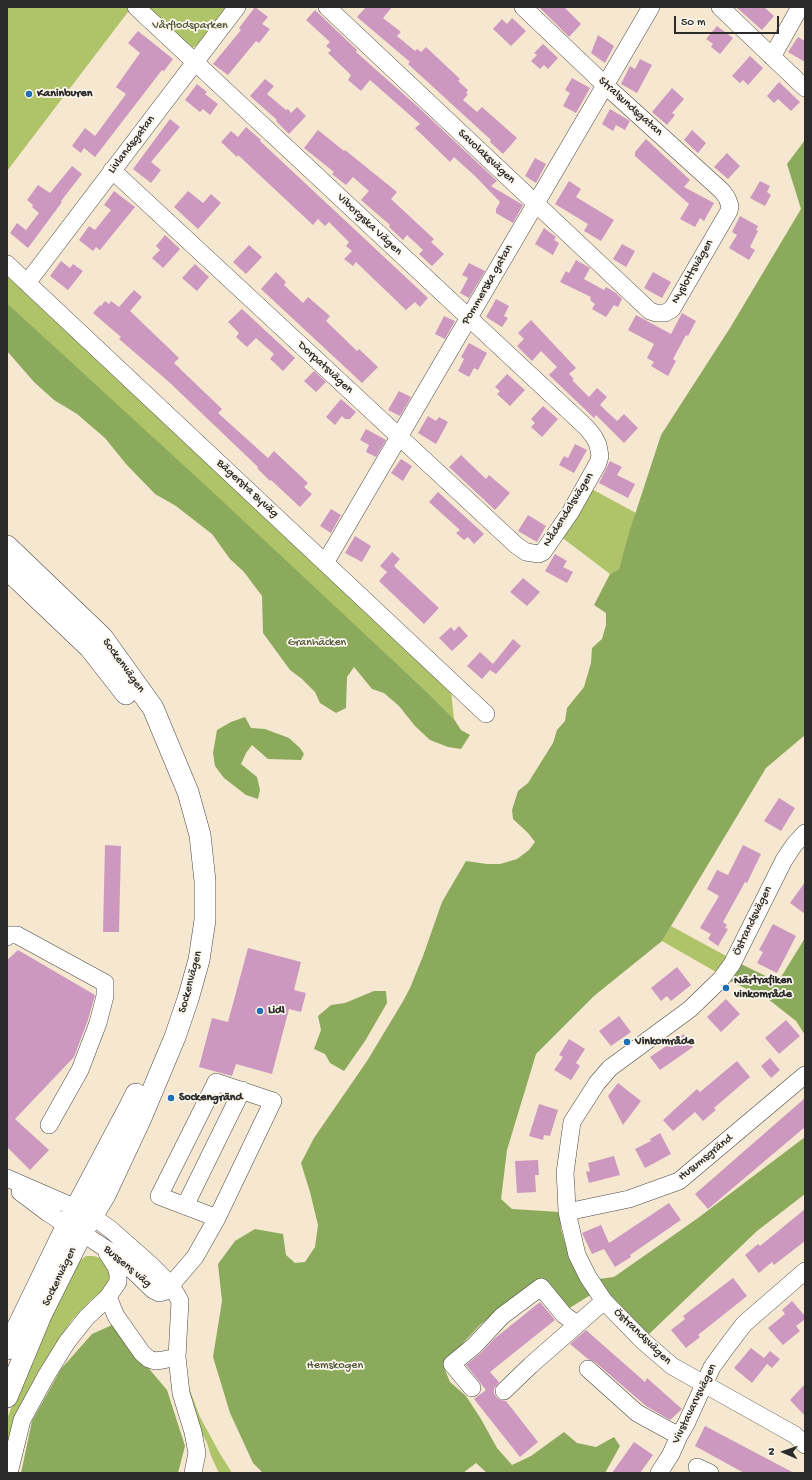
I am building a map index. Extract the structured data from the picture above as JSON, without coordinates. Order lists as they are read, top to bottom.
{
  "streets": {
    "main road": ["Sockenvägen"],
    "street": [
      "Stralsundsgatan",
      "Livlandsgatan",
      "Savolaksvägen",
      "Viborgska Vägen",
      "Nyslottsvägen",
      "Pommerska gatan",
      "Dorpatsvägen",
      "Bägersta Byväg",
      "Nådendalsvägen",
      "Östrandsvägen",
      "Husumsgränd",
      "Bussens väg",
      "Vivstavarvsvägen"
    ]
  },
  "crossings": [
    ["Stralsundsgatan", "Nyslottsvägen"],
    ["Stralsundsgatan", "Pommerska gatan"],
    ["Livlandsgatan", "Viborgska Vägen"],
    ["Livlandsgatan", "Dorpatsvägen"],
    ["Livlandsgatan", "Bägersta Byväg"],
    ["Savolaksvägen", "Nyslottsvägen"],
    ["Savolaksvägen", "Pommerska gatan"],
    ["Viborgska Vägen", "Pommerska gatan"],
    ["Viborgska Vägen", "Nådendalsvägen"],
    ["Pommerska gatan", "Dorpatsvägen"],
    ["Pommerska gatan", "Bägersta Byväg"],
    ["Dorpatsvägen", "Nådendalsvägen"],
    ["Sockenvägen", "Bussens väg"],
    ["Östrandsvägen", "Husumsgränd"],
    ["Östrandsvägen", "Vivstavarvsvägen"]
  ],
  "parks": ["Vårflodsparken", "Granhäcken", "Hemskogen"],
  "places": [
    "Kaninburen",
    "Närtrafiken vinkområde",
    "Lidl",
    "Vinkområde",
    "Sockengränd"
  ],
  "scale_bar": "50 m",
  "north": "left"
}
